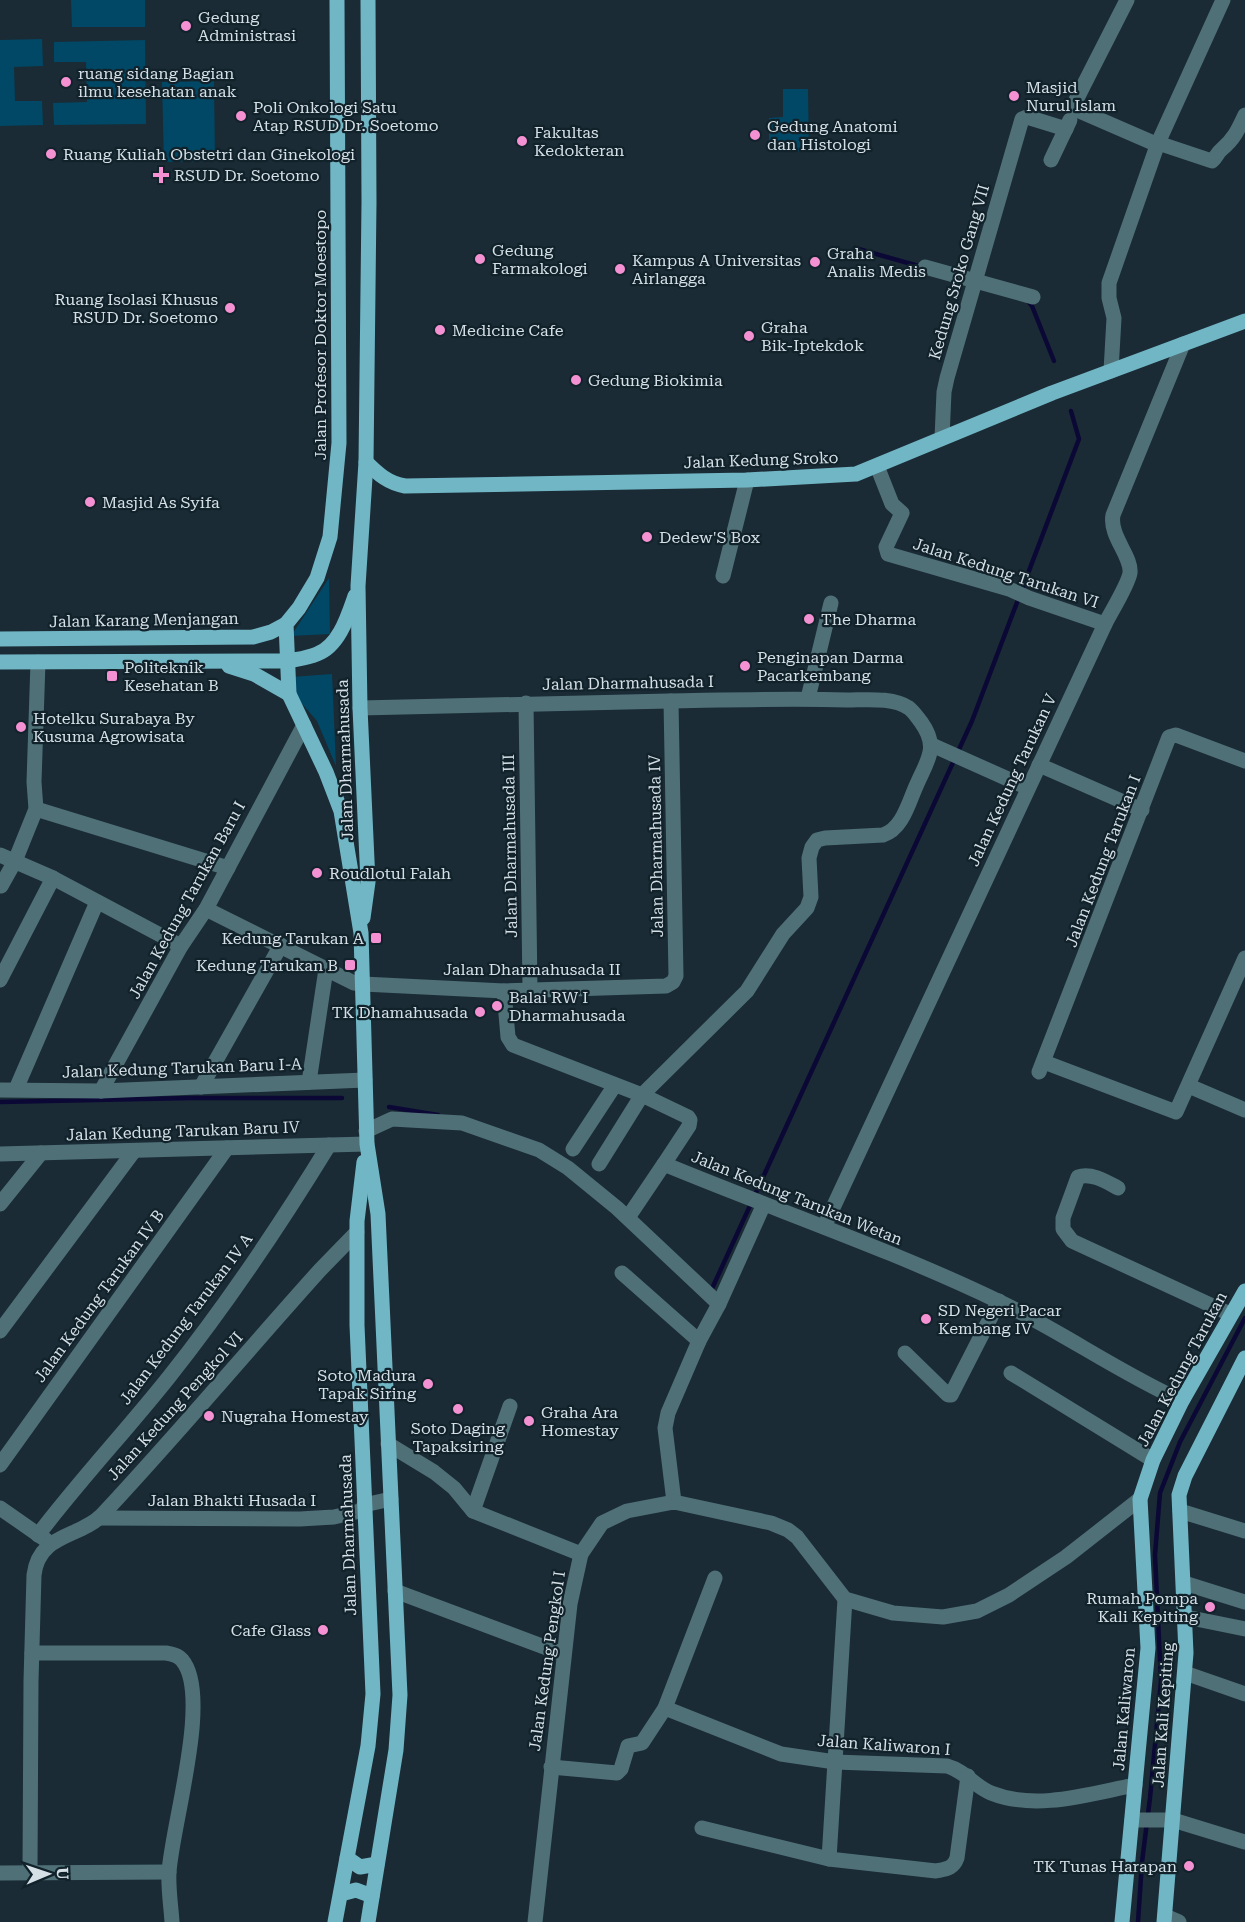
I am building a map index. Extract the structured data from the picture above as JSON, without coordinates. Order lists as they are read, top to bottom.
{
  "streets": {
    "main road": [
      "Jalan Profesor Doktor Moestopo",
      "Jalan Kedung Sroko",
      "Jalan Karang Menjangan",
      "Jalan Dharmahusada",
      "Jalan Kedung Tarukan",
      "Jalan Kaliwaron",
      "Jalan Kali Kepiting"
    ],
    "street": [
      "Kedung Sroko Gang VII",
      "Jalan Kedung Tarukan VI",
      "Jalan Dharmahusada I",
      "Jalan Kedung Tarukan V",
      "Jalan Dharmahusada III",
      "Jalan Dharmahusada IV",
      "Jalan Kedung Tarukan I",
      "Jalan Kedung Tarukan Baru I",
      "Jalan Dharmahusada II",
      "Jalan Kedung Tarukan Baru I-A",
      "Jalan Kedung Tarukan Baru IV",
      "Jalan Kedung Tarukan Wetan",
      "Jalan Kedung Tarukan IV B",
      "Jalan Kedung Tarukan IV A",
      "Jalan Kedung Pengkol VI",
      "Jalan Bhakti Husada I",
      "Jalan Kedung Pengkol I",
      "Jalan Kaliwaron I"
    ]
  },
  "crossings": [
    ["Kedung Sroko Gang VII", "Jalan Kedung Sroko"],
    ["Jalan Profesor Doktor Moestopo", "Jalan Karang Menjangan"],
    ["Jalan Kedung Sroko", "Jalan Kedung Tarukan VI"],
    ["Jalan Kedung Sroko", "Jalan Kedung Tarukan V"],
    ["Jalan Kedung Tarukan VI", "Jalan Kedung Tarukan V"],
    ["Jalan Dharmahusada I", "Jalan Dharmahusada"],
    ["Jalan Dharmahusada I", "Jalan Dharmahusada III"],
    ["Jalan Dharmahusada I", "Jalan Dharmahusada IV"],
    ["Jalan Dharmahusada", "Jalan Kedung Tarukan Baru I"],
    ["Jalan Dharmahusada", "Jalan Dharmahusada II"],
    ["Jalan Dharmahusada", "Jalan Kedung Tarukan Baru I-A"],
    ["Jalan Dharmahusada", "Jalan Kedung Tarukan Baru IV"],
    ["Jalan Dharmahusada", "Jalan Kedung Pengkol VI"],
    ["Jalan Dharmahusada", "Jalan Bhakti Husada I"],
    ["Jalan Kedung Tarukan V", "Jalan Kedung Tarukan Wetan"],
    ["Jalan Dharmahusada III", "Jalan Dharmahusada II"],
    ["Jalan Dharmahusada IV", "Jalan Dharmahusada II"],
    ["Jalan Kedung Tarukan Baru I", "Jalan Kedung Tarukan Baru I-A"],
    ["Jalan Dharmahusada II", "Jalan Kedung Tarukan Wetan"],
    ["Jalan Kedung Tarukan Baru IV", "Jalan Kedung Tarukan IV B"],
    ["Jalan Kedung Tarukan Baru IV", "Jalan Kedung Tarukan IV A"],
    ["Jalan Kedung Tarukan Wetan", "Jalan Kedung Tarukan"],
    ["Jalan Kedung Tarukan IV A", "Jalan Kedung Pengkol VI"],
    ["Jalan Kedung Tarukan", "Jalan Kaliwaron"],
    ["Jalan Kedung Pengkol VI", "Jalan Bhakti Husada I"],
    ["Jalan Kaliwaron", "Jalan Kaliwaron I"]
  ],
  "places": {
    "other": [
      "Gedung Administrasi",
      "ruang sidang Bagian ilmu kesehatan anak",
      "Masjid Nurul Islam",
      "Poli Onkologi Satu Atap RSUD Dr. Soetomo",
      "Gedung Anatomi dan Histologi",
      "Fakultas Kedokteran",
      "Ruang Kuliah Obstetri dan Ginekologi",
      "Gedung Farmakologi",
      "Graha Analis Medis",
      "Kampus A Universitas Airlangga",
      "Ruang Isolasi Khusus RSUD Dr. Soetomo",
      "Medicine Cafe",
      "Graha Bik-Iptekdok",
      "Gedung Biokimia",
      "Masjid As Syifa",
      "Dedew'S Box",
      "The Dharma",
      "Penginapan Darma Pacarkembang",
      "Hotelku Surabaya By Kusuma Agrowisata",
      "Roudlotul Falah",
      "Balai RW I Dharmahusada",
      "TK Dhamahusada",
      "SD Negeri Pacar Kembang IV",
      "Soto Madura Tapak Siring",
      "Soto Daging Tapaksiring",
      "Nugraha Homestay",
      "Graha Ara Homestay",
      "Rumah Pompa Kali Kepiting",
      "Cafe Glass",
      "TK Tunas Harapan"
    ],
    "health": ["RSUD Dr. Soetomo"],
    "transit": ["Politeknik Kesehatan B", "Kedung Tarukan A", "Kedung Tarukan B"]
  },
  "north": "right"
}
